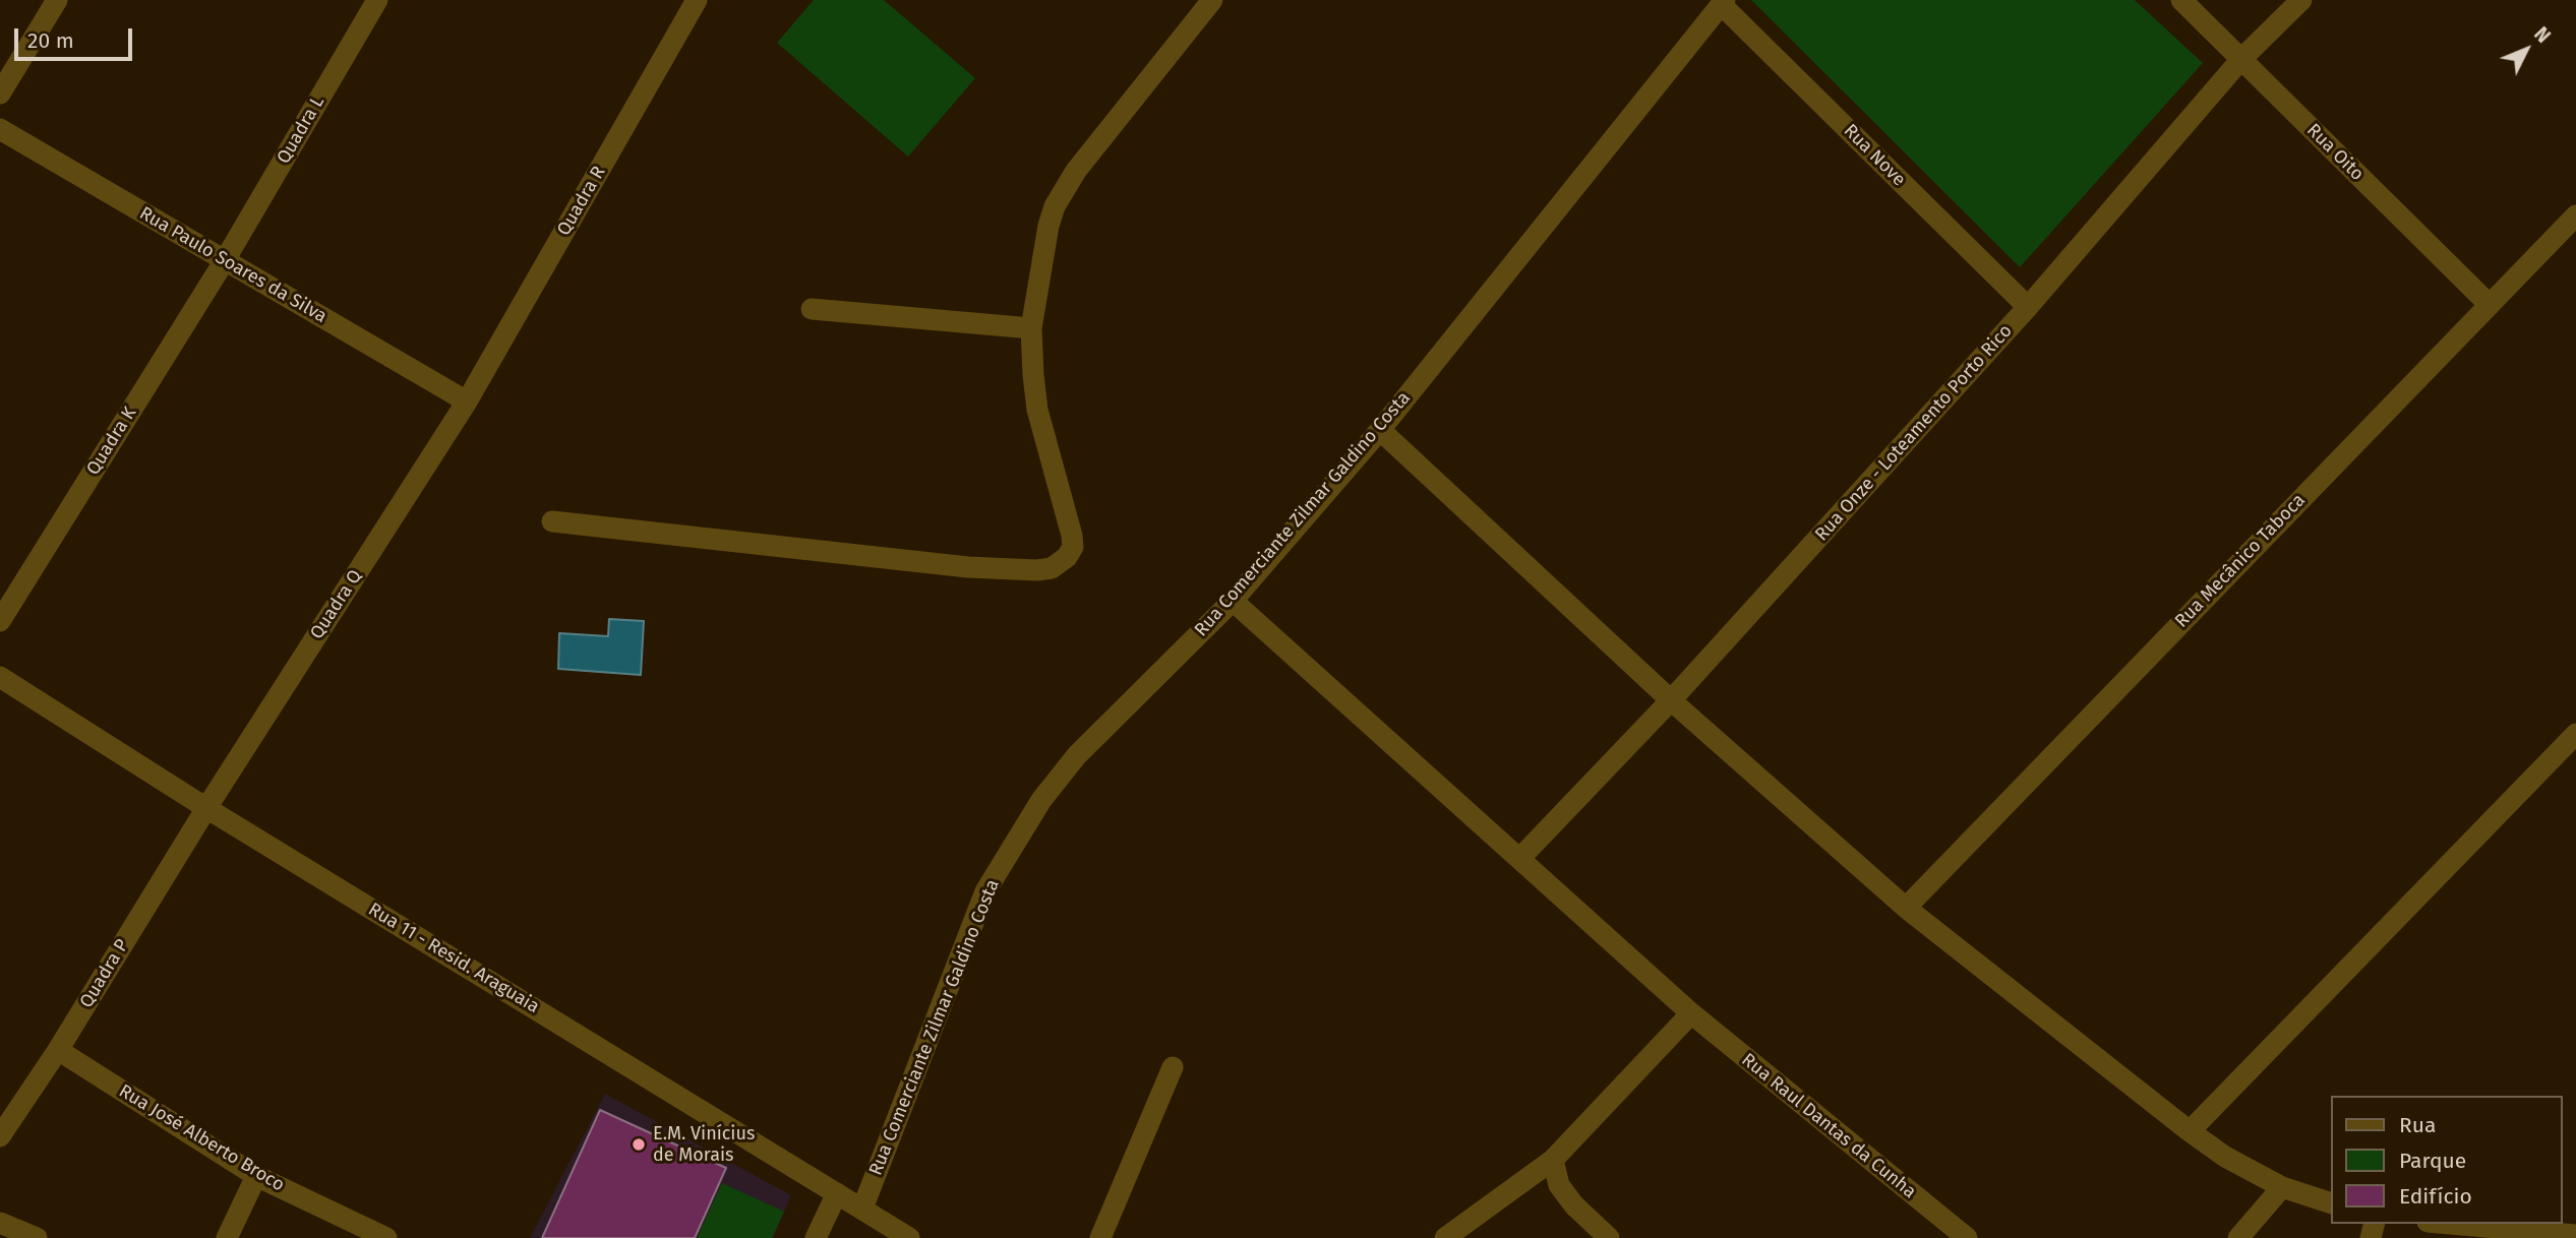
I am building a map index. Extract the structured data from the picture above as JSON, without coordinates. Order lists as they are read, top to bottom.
{
  "streets": {
    "street": [
      "Quadra L",
      "Rua Oito",
      "Rua Nove",
      "Quadra R",
      "Rua Paulo Soares da Silva",
      "Rua Onze - Loteamento Porto Rico",
      "Quadra K",
      "Rua Comerciante Zilmar Galdino Costa",
      "Rua Mecânico Taboca",
      "Quadra Q",
      "Rua 11 - Resid. Araguaia",
      "Quadra P",
      "Rua Raul Dantas da Cunha",
      "Rua José Alberto Broco"
    ]
  },
  "crossings": [
    ["Quadra L", "Rua Paulo Soares da Silva"],
    ["Quadra L", "Quadra K"],
    ["Rua Oito", "Rua Onze - Loteamento Porto Rico"],
    ["Rua Oito", "Rua Mecânico Taboca"],
    ["Rua Nove", "Rua Onze - Loteamento Porto Rico"],
    ["Rua Nove", "Rua Comerciante Zilmar Galdino Costa"],
    ["Quadra R", "Rua Paulo Soares da Silva"],
    ["Quadra R", "Quadra Q"],
    ["Rua Paulo Soares da Silva", "Quadra K"],
    ["Rua Paulo Soares da Silva", "Quadra Q"],
    ["Rua Onze - Loteamento Porto Rico", "Rua Raul Dantas da Cunha"],
    ["Rua Comerciante Zilmar Galdino Costa", "Rua 11 - Resid. Araguaia"],
    ["Rua Comerciante Zilmar Galdino Costa", "Rua Raul Dantas da Cunha"],
    ["Quadra Q", "Rua 11 - Resid. Araguaia"],
    ["Quadra Q", "Quadra P"],
    ["Rua 11 - Resid. Araguaia", "Quadra P"],
    ["Quadra P", "Rua José Alberto Broco"]
  ],
  "places": ["E.M. Vinícius de Morais"],
  "legend": ["Rua", "Parque", "Edifício"],
  "scale_bar": "20 m",
  "north": "top right"
}
